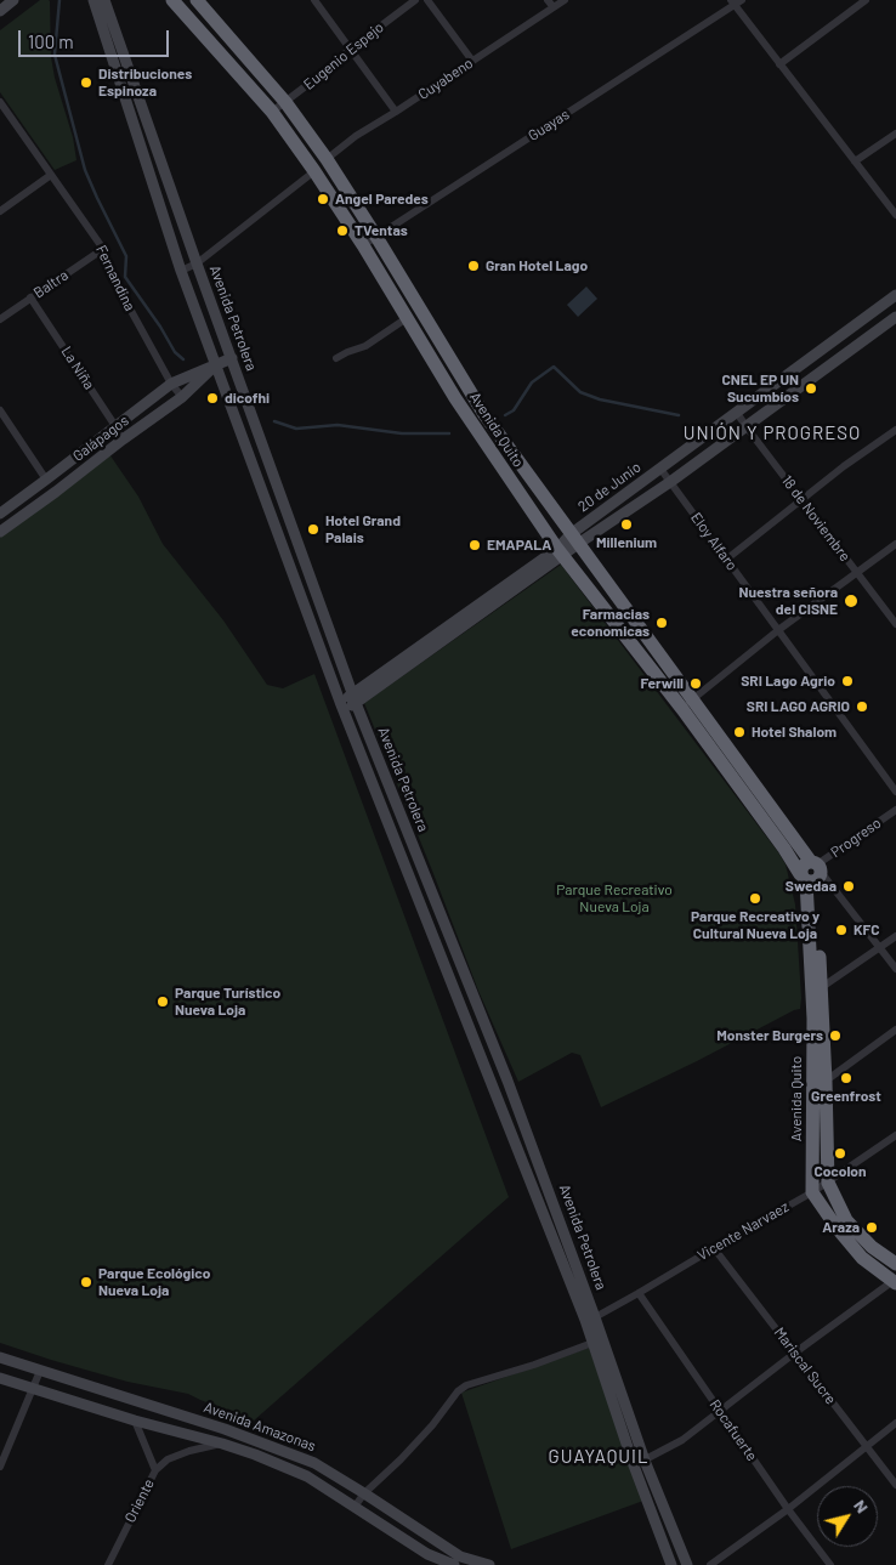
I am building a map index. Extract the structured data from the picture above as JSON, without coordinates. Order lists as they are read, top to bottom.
{
  "streets": {
    "highway": ["Avenida Quito"],
    "main road": [
      "Avenida Petrolera",
      "Galápagos",
      "20 de Junio",
      "Avenida Amazonas"
    ],
    "street": [
      "Eugenio Espejo",
      "Cuyabeno",
      "Guayas",
      "Fernandina",
      "Baltra",
      "La Niña",
      "18 de Noviembre",
      "Eloy Alfaro",
      "Progreso",
      "Vicente Narvaez",
      "Mariscal Sucre",
      "Rocafuerte",
      "Oriente"
    ]
  },
  "crossings": [
    ["Eugenio Espejo", "Avenida Quito"],
    ["Cuyabeno", "Avenida Quito"],
    ["Guayas", "Avenida Quito"],
    ["Fernandina", "Baltra"],
    ["Fernandina", "Galápagos"],
    ["Baltra", "La Niña"],
    ["Avenida Petrolera", "Galápagos"],
    ["Avenida Petrolera", "20 de Junio"],
    ["Avenida Petrolera", "Vicente Narvaez"],
    ["La Niña", "Galápagos"],
    ["Avenida Quito", "20 de Junio"],
    ["Avenida Quito", "Progreso"],
    ["Avenida Quito", "Vicente Narvaez"],
    ["20 de Junio", "18 de Noviembre"],
    ["20 de Junio", "Eloy Alfaro"],
    ["Vicente Narvaez", "Mariscal Sucre"],
    ["Vicente Narvaez", "Rocafuerte"],
    ["Avenida Amazonas", "Oriente"]
  ],
  "districts": ["UNIÓN Y PROGRESO", "GUAYAQUIL"],
  "parks": ["Parque Recreativo Nueva Loja"],
  "places": [
    "Distribuciones Espinoza",
    "Angel Paredes",
    "TVentas",
    "Gran Hotel Lago",
    "CNEL EP UN Sucumbíos",
    "dicofhi",
    "Millenium",
    "Hotel Grand Palais",
    "EMAPALA",
    "Nuestra señora del CISNE",
    "Farmacias economicas",
    "SRI Lago Agrio",
    "Ferwill",
    "SRI LAGO AGRIO",
    "Hotel Shalom",
    "Swedaa",
    "Parque Recreativo y Cultural Nueva Loja",
    "KFC",
    "Parque Turístico Nueva Loja",
    "Monster Burgers",
    "Greenfrost",
    "Cocolon",
    "Araza",
    "Parque Ecológico Nueva Loja"
  ],
  "scale_bar": "100 m",
  "north": "top right"
}
